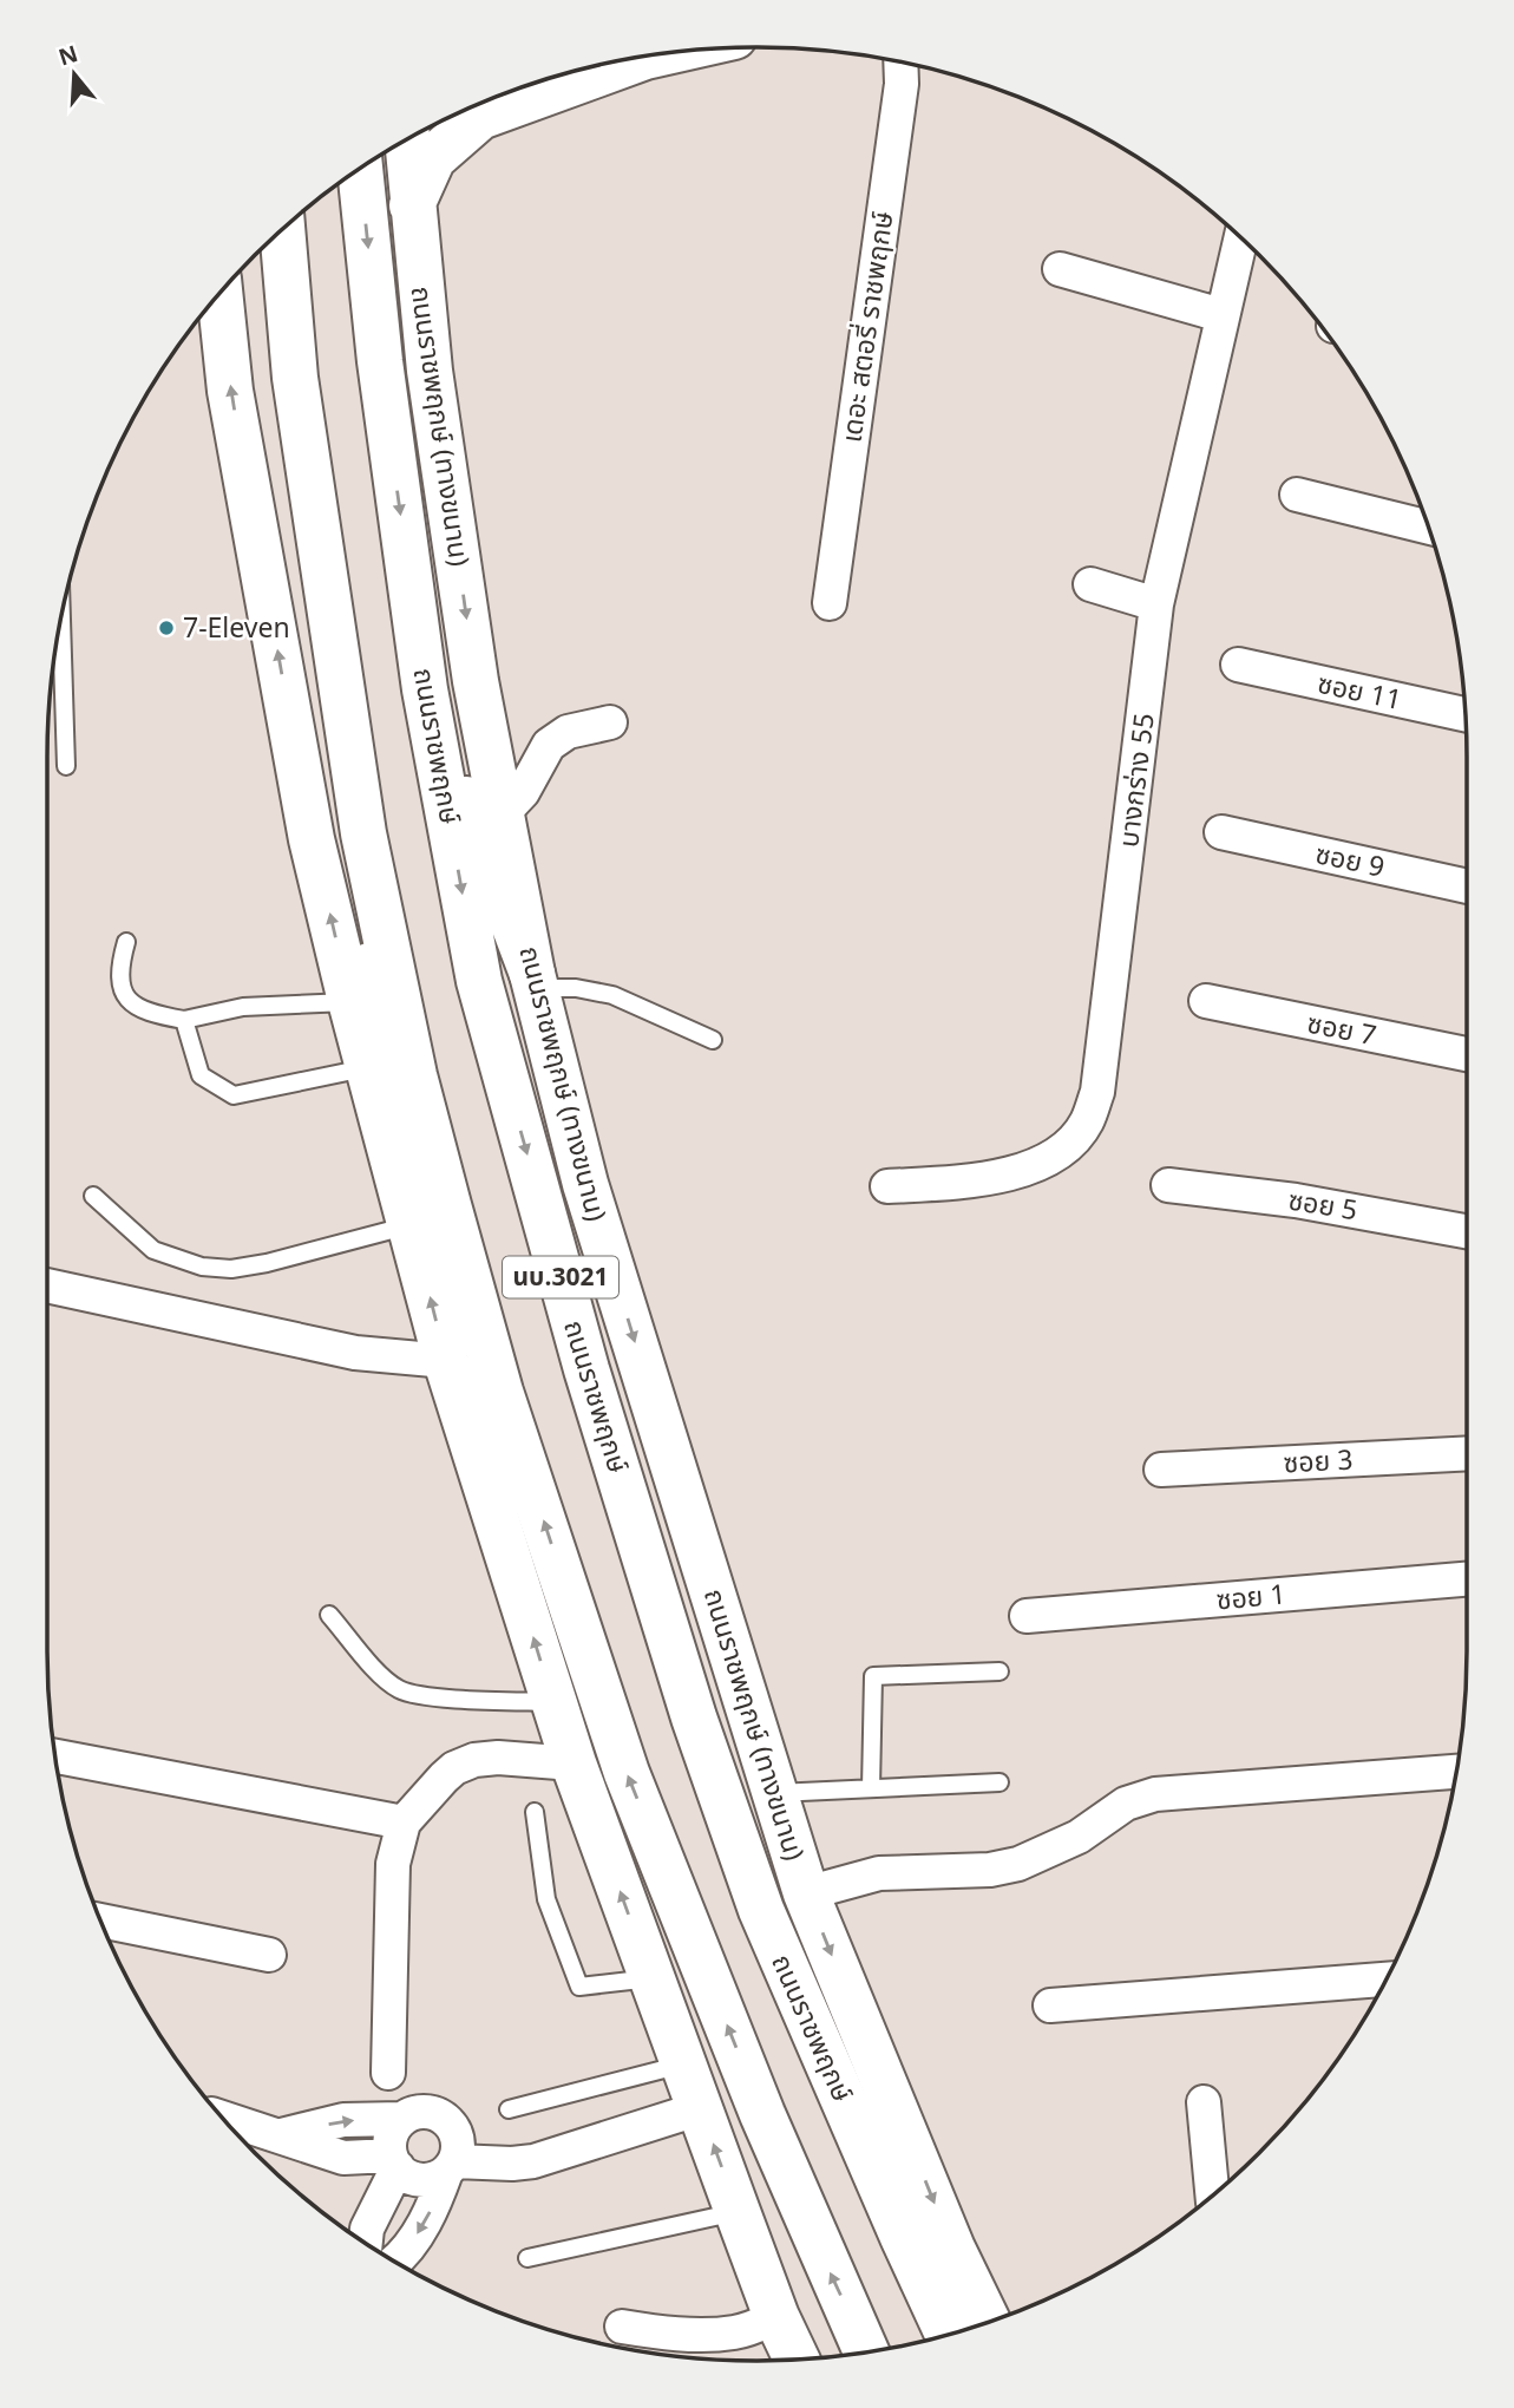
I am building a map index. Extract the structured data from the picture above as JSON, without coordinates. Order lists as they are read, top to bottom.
{
  "streets": {
    "main road": ["ถนนราชพฤกษ์ (ทางขนาน)", "ถนนราชพฤกษ์", "นบ.3021"],
    "street": [
      "เดอะ สตอรี่ ราชพฤกษ์",
      "ซอย 11",
      "บางกร่าง 55",
      "ซอย 9",
      "ซอย 7",
      "ซอย 5",
      "ซอย 3",
      "ซอย 1"
    ]
  },
  "places": ["7-Eleven"],
  "north": "top"
}
